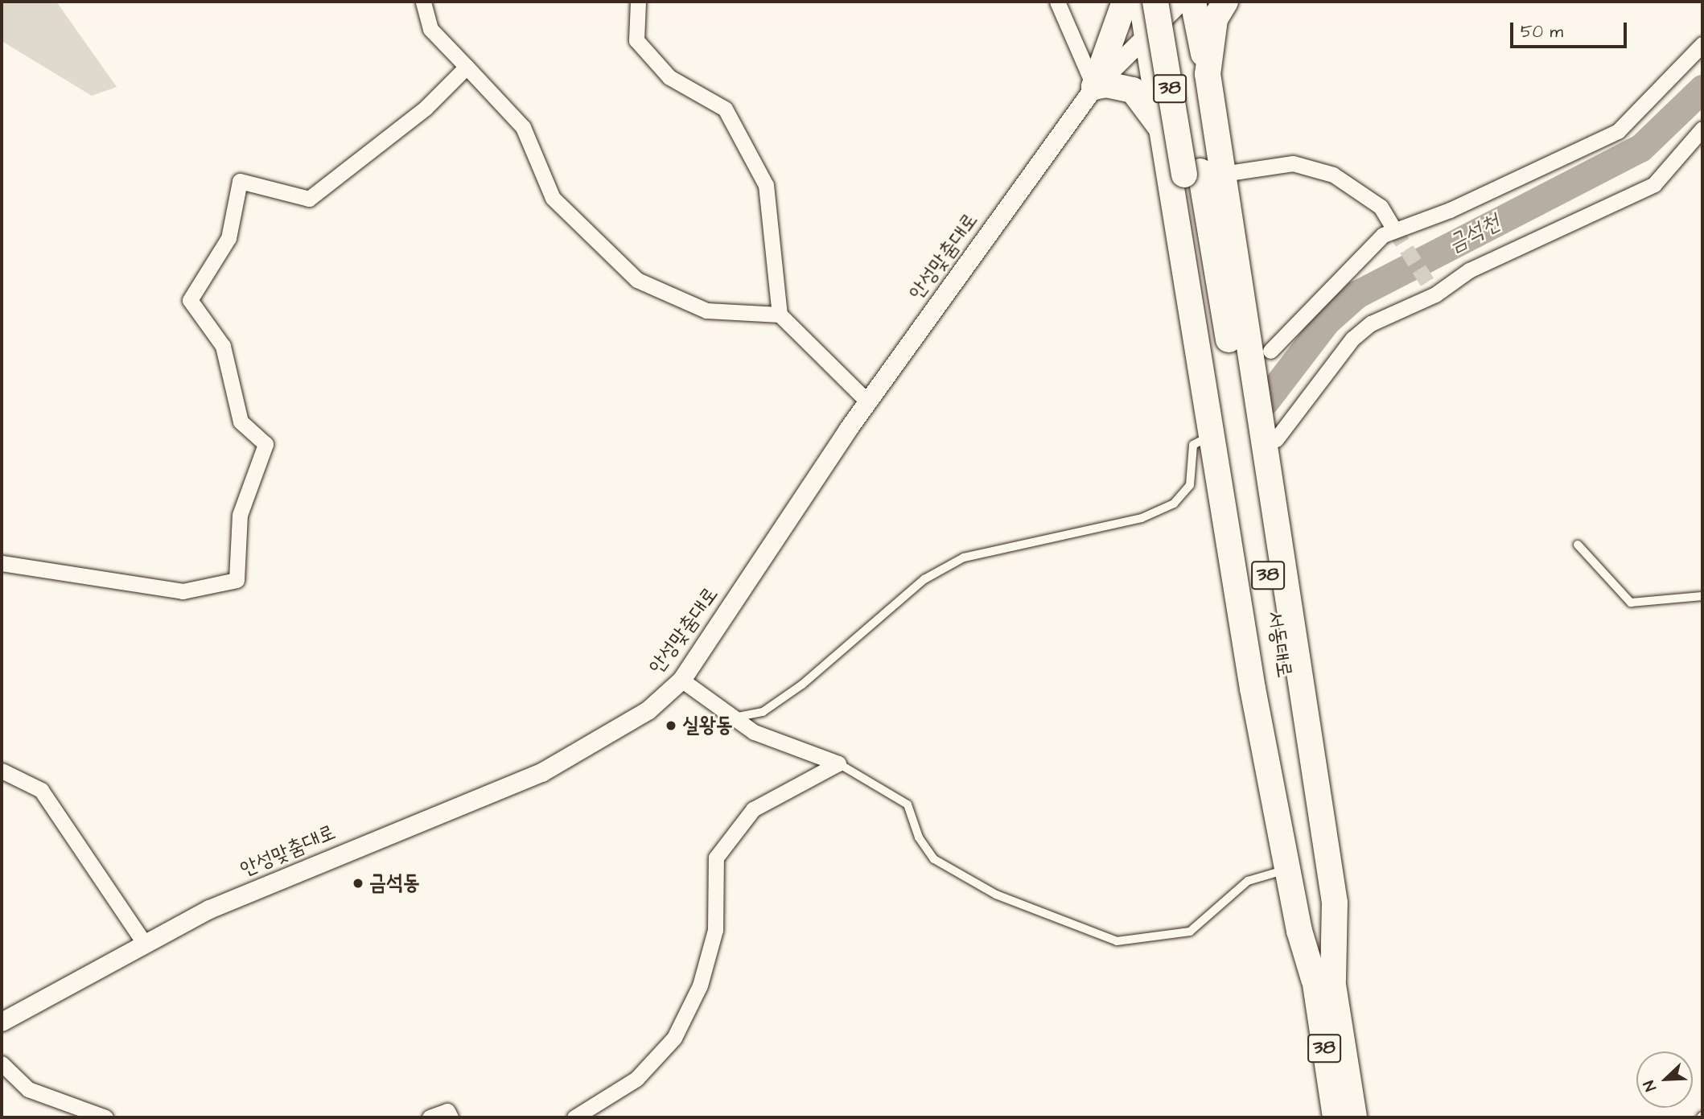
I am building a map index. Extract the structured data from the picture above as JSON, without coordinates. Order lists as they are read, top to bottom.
{
  "streets": {
    "highway": ["38", "서동대로"],
    "street": ["안성맞춤대로"]
  },
  "crossings": [
    ["38", "안성맞춤대로"],
    ["38", "서동대로"]
  ],
  "water": ["금석천"],
  "places": ["실왕동", "금석동"],
  "scale_bar": "50 m",
  "north": "bottom left"
}
